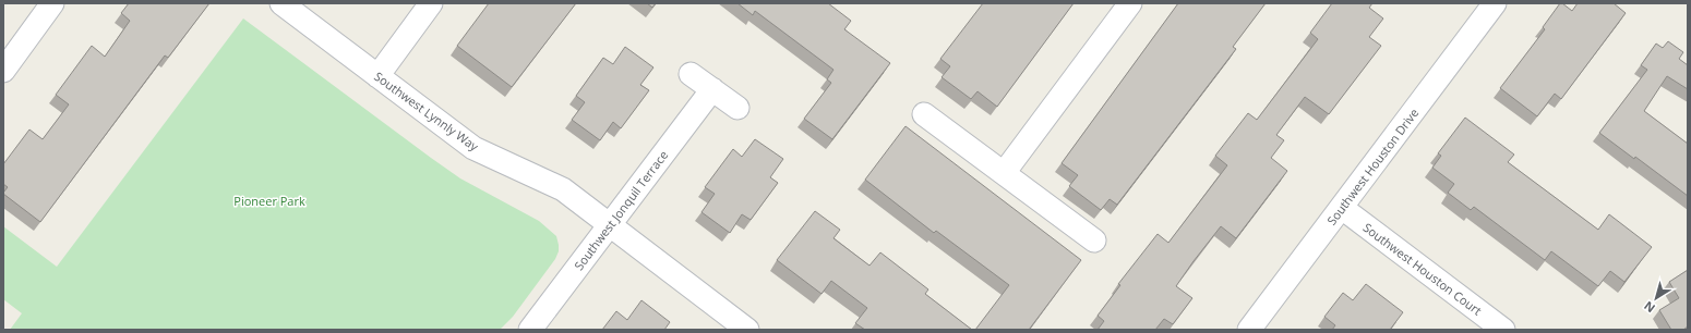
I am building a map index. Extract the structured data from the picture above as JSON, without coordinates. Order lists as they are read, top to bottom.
{
  "streets": {
    "street": [
      "Southwest Lynnly Way",
      "Southwest Houston Drive",
      "Southwest Jonquil Terrace",
      "Southwest Houston Court"
    ]
  },
  "crossings": [
    ["Southwest Lynnly Way", "Southwest Jonquil Terrace"],
    ["Southwest Houston Drive", "Southwest Houston Court"]
  ],
  "parks": ["Pioneer Park"],
  "north": "bottom left"
}
